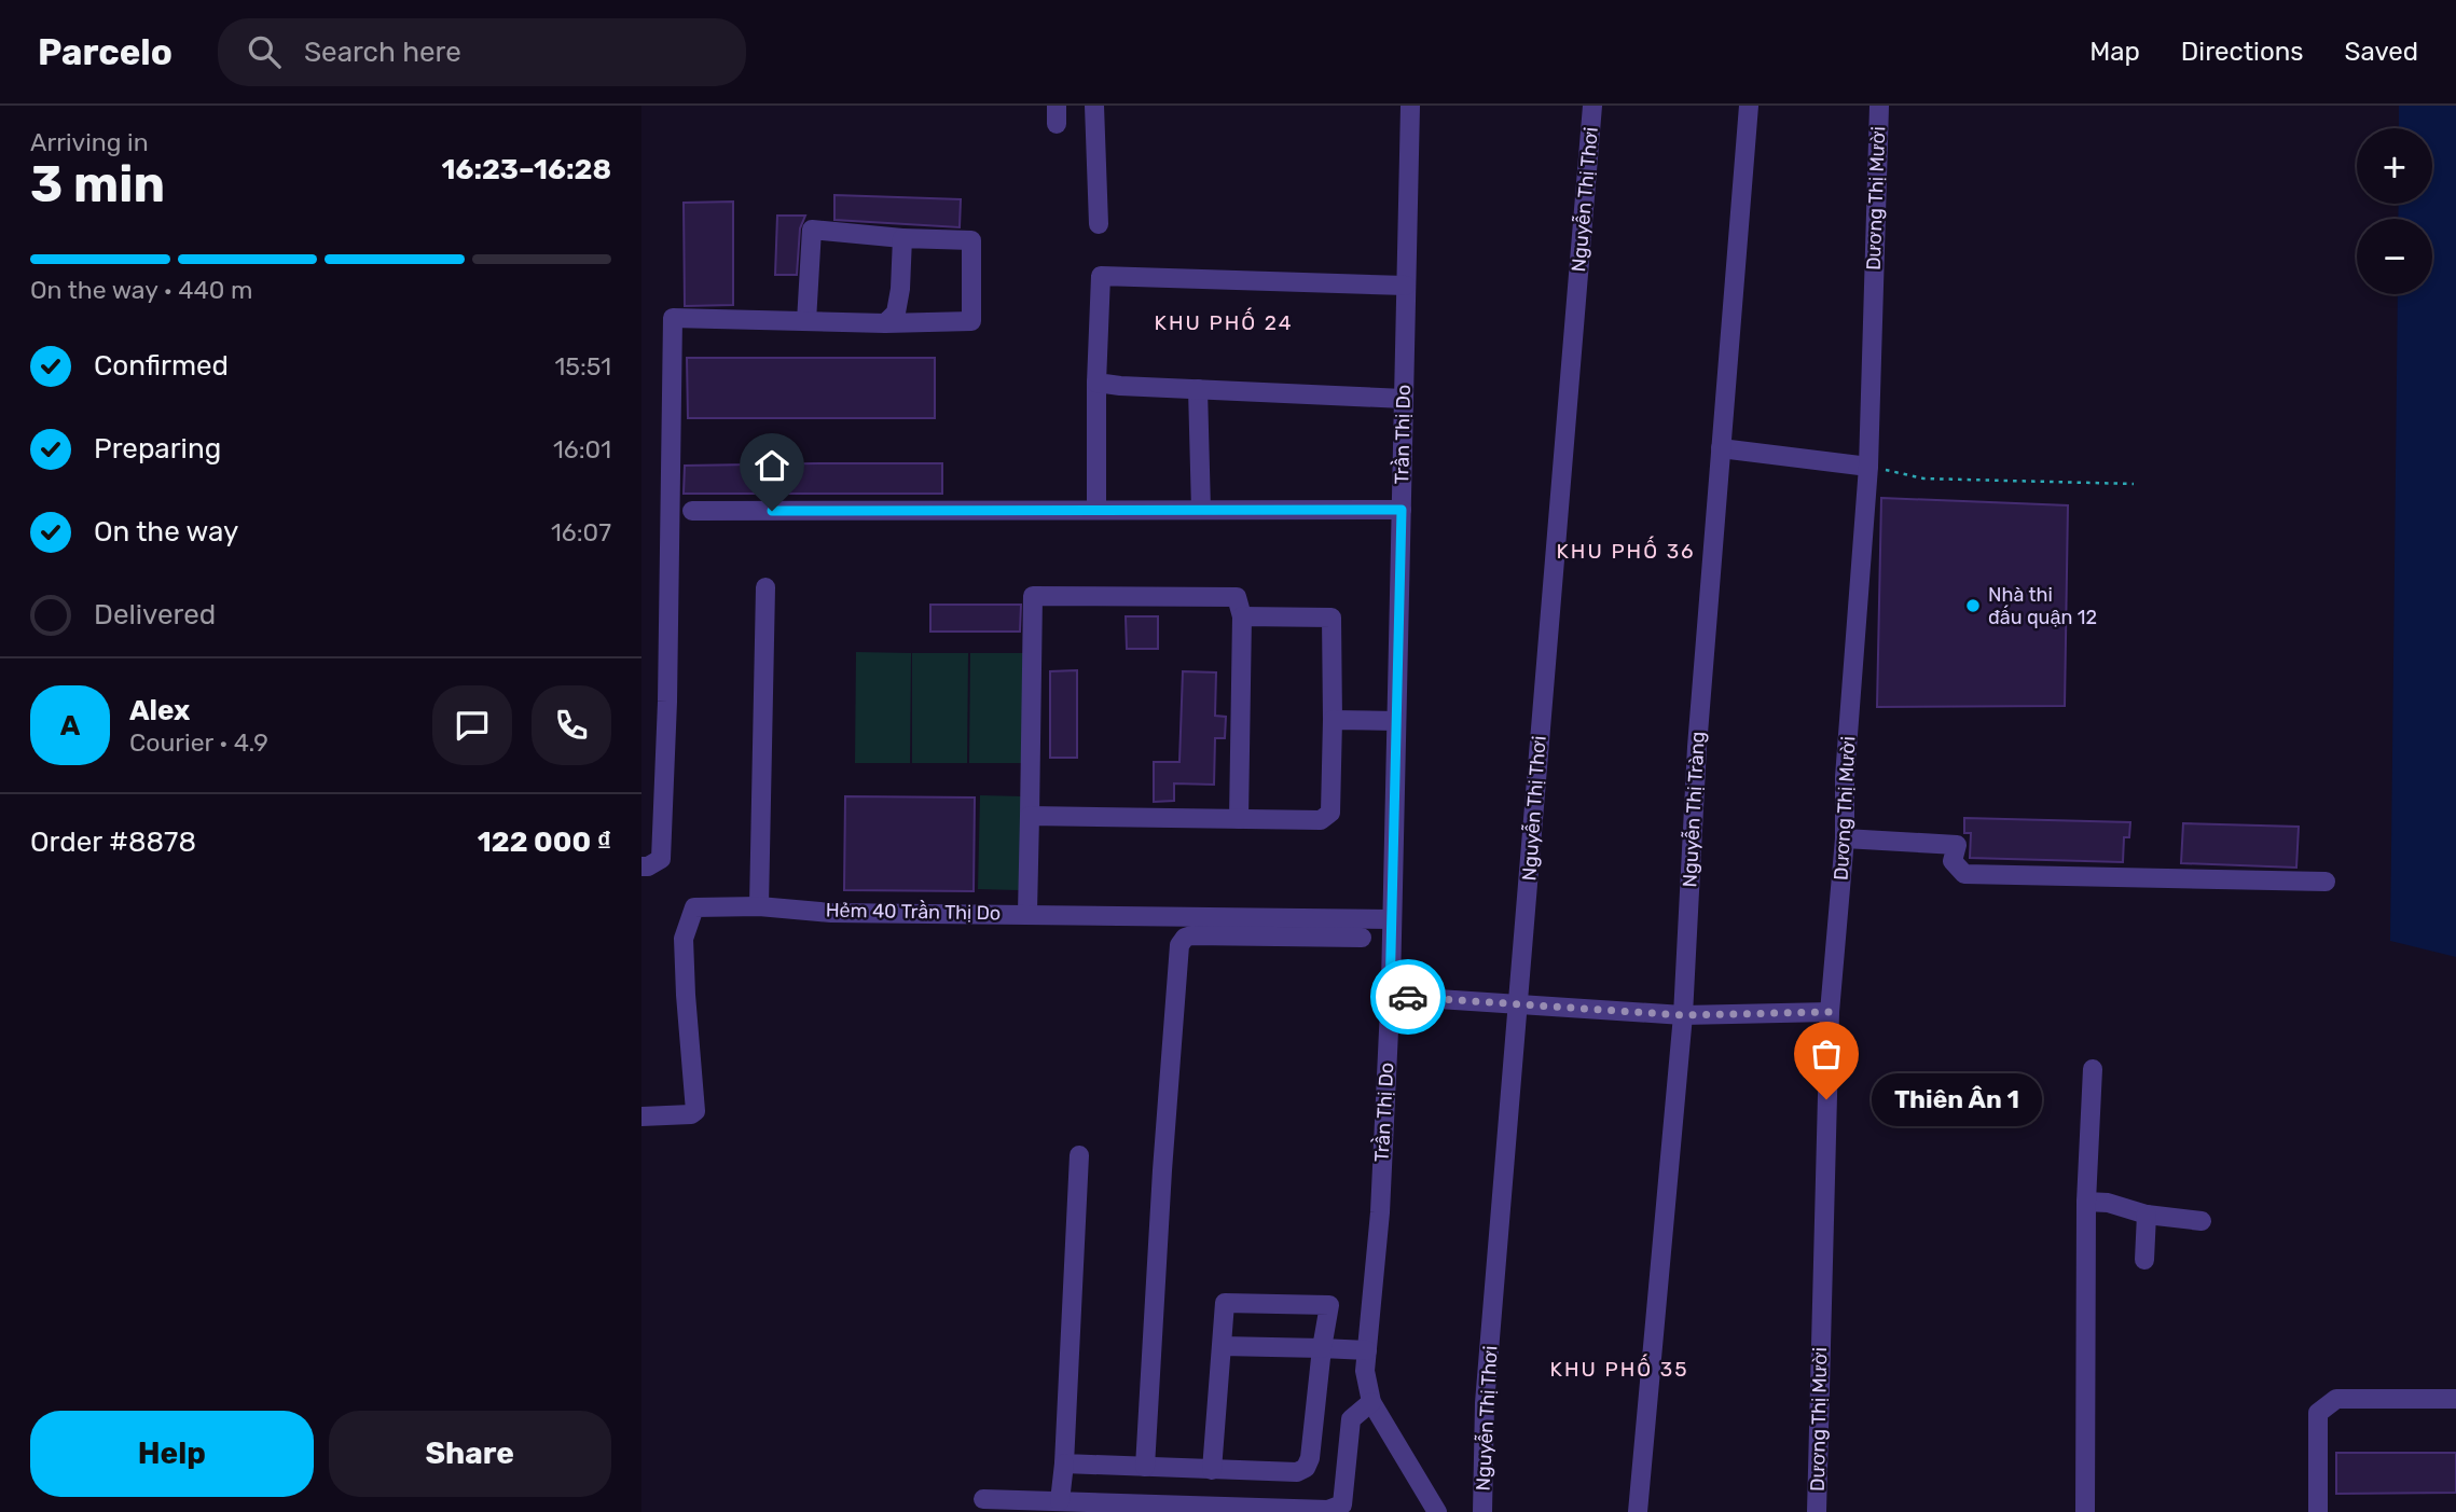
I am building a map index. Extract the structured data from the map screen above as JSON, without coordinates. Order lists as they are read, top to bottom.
{
  "streets": {
    "street": [
      "Dương Thị Mười",
      "Nguyễn Thị Thơi",
      "Trần Thị Do",
      "Nguyễn Thị Tràng",
      "Hẻm 40 Trần Thị Do"
    ]
  },
  "crossings": [
    ["Trần Thị Do", "Hẻm 40 Trần Thị Do"]
  ],
  "districts": ["KHU PHỐ 24", "KHU PHỐ 36", "KHU PHỐ 35"],
  "places": ["Nhà thi đấu quận 12", "Thiên Ân 1"],
  "page": {
    "header": "Parcelo",
    "search": "Search here",
    "nav": ["Map", "Directions", "Saved"],
    "heading": ["3 min", "Arriving in", "16:23–16:28"],
    "panel": [
      "Alex",
      "Courier · 4.9",
      "Order #8878",
      "122 000 ₫"
    ],
    "map_buttons": ["+", "−"],
    "bar": "On the way · 440 m",
    "list": [
      ["Confirmed", "15:51"],
      ["Preparing", "16:01"],
      ["On the way", "16:07"],
      "Delivered"
    ],
    "round": "A",
    "bubble": "Thiên Ân 1",
    "buttons": ["Help", "Share"]
  }
}
